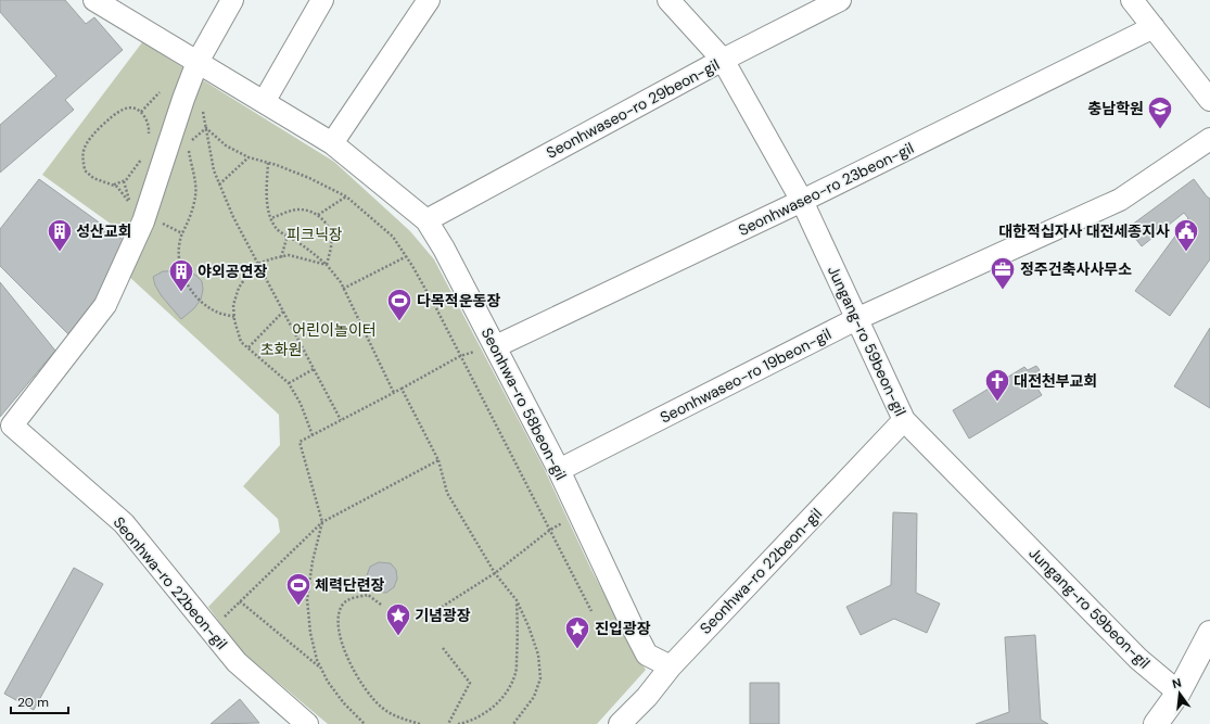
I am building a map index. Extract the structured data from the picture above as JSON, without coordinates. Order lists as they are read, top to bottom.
{
  "streets": {
    "street": [
      "Seonhwaseo-ro 29beon-gil",
      "Seonhwaseo-ro 23beon-gil",
      "Jungang-ro 59beon-gil",
      "Seonhwaseo-ro 19beon-gil",
      "Seonhwa-ro 58beon-gil",
      "Seonhwa-ro 22beon-gil"
    ]
  },
  "crossings": [
    ["Seonhwaseo-ro 29beon-gil", "Jungang-ro 59beon-gil"],
    ["Seonhwaseo-ro 29beon-gil", "Seonhwa-ro 58beon-gil"],
    ["Seonhwaseo-ro 23beon-gil", "Jungang-ro 59beon-gil"],
    ["Seonhwaseo-ro 23beon-gil", "Seonhwa-ro 58beon-gil"],
    ["Jungang-ro 59beon-gil", "Seonhwaseo-ro 19beon-gil"],
    ["Jungang-ro 59beon-gil", "Seonhwa-ro 22beon-gil"],
    ["Seonhwaseo-ro 19beon-gil", "Seonhwa-ro 58beon-gil"],
    ["Seonhwa-ro 58beon-gil", "Seonhwa-ro 22beon-gil"]
  ],
  "parks": ["피크닉장", "어린이놀이터", "초화원"],
  "places": {
    "school or university": ["충남학원"],
    "building": ["성산교회", "야외공연장"],
    "public building": ["대한적십자사 대전세종지사"],
    "office": ["정주건축사사무소"],
    "sports": ["다목적운동장", "체력단련장"],
    "church": ["대전천부교회"],
    "place": ["기념광장", "진입광장"]
  },
  "scale_bar": "20 m",
  "north": "top"
}
